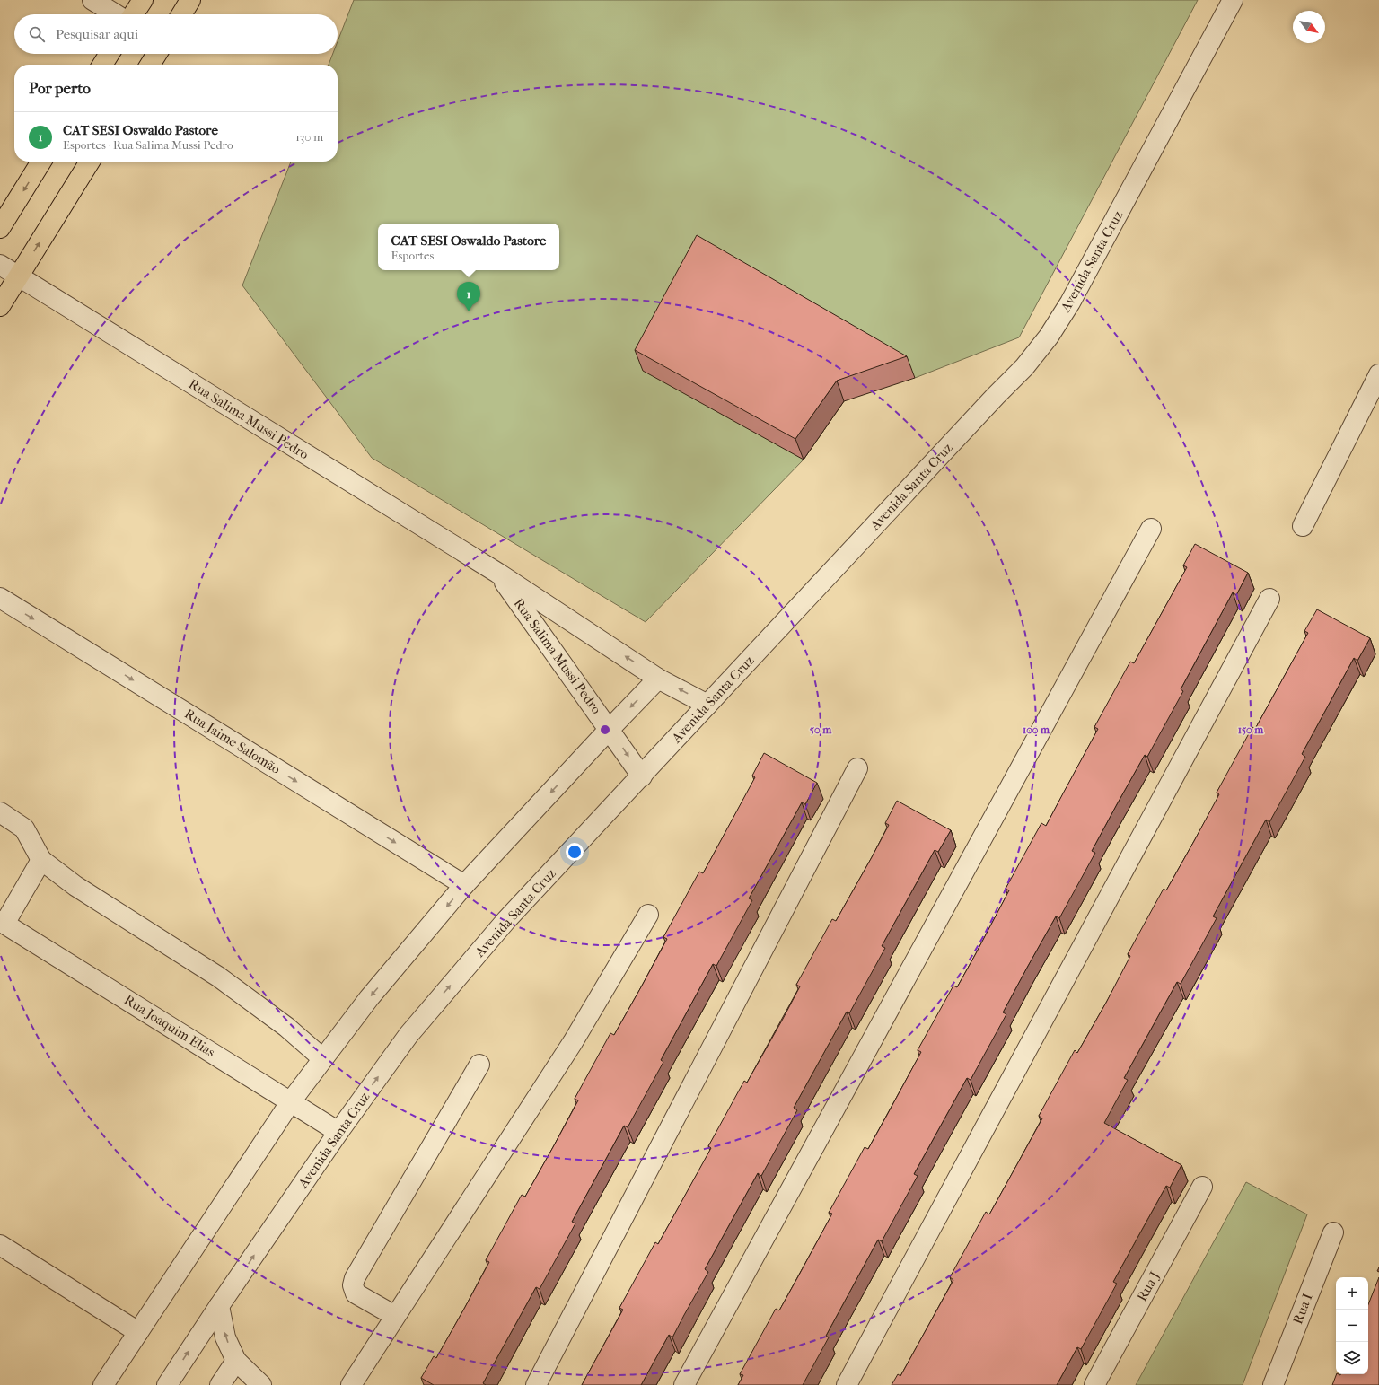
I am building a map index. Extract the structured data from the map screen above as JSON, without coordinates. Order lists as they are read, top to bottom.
{
  "streets": {
    "street": [
      "Avenida Santa Cruz",
      "Rua Salima Mussi Pedro",
      "Rua Jaime Salomão",
      "Rua Joaquim Elias",
      "Rua J",
      "Rua I"
    ]
  },
  "crossings": [
    ["Avenida Santa Cruz", "Rua Salima Mussi Pedro"],
    ["Avenida Santa Cruz", "Rua Joaquim Elias"]
  ],
  "one_way": ["Rua Jaime Salomão"],
  "north": "bottom right",
  "page": {
    "search": "Pesquisar aqui",
    "heading": "Por perto",
    "list": [
      {
        "mark": "1",
        "name": "CAT SESI Oswaldo Pastore",
        "note": "Esportes · Rua Salima Mussi Pedro",
        "value": "130 m"
      }
    ],
    "popup": ["CAT SESI Oswaldo Pastore", "Esportes"],
    "pins": "1",
    "map_buttons": ["+", "−"]
  },
  "rings": ["50 m", "100 m", "150 m"]
}
